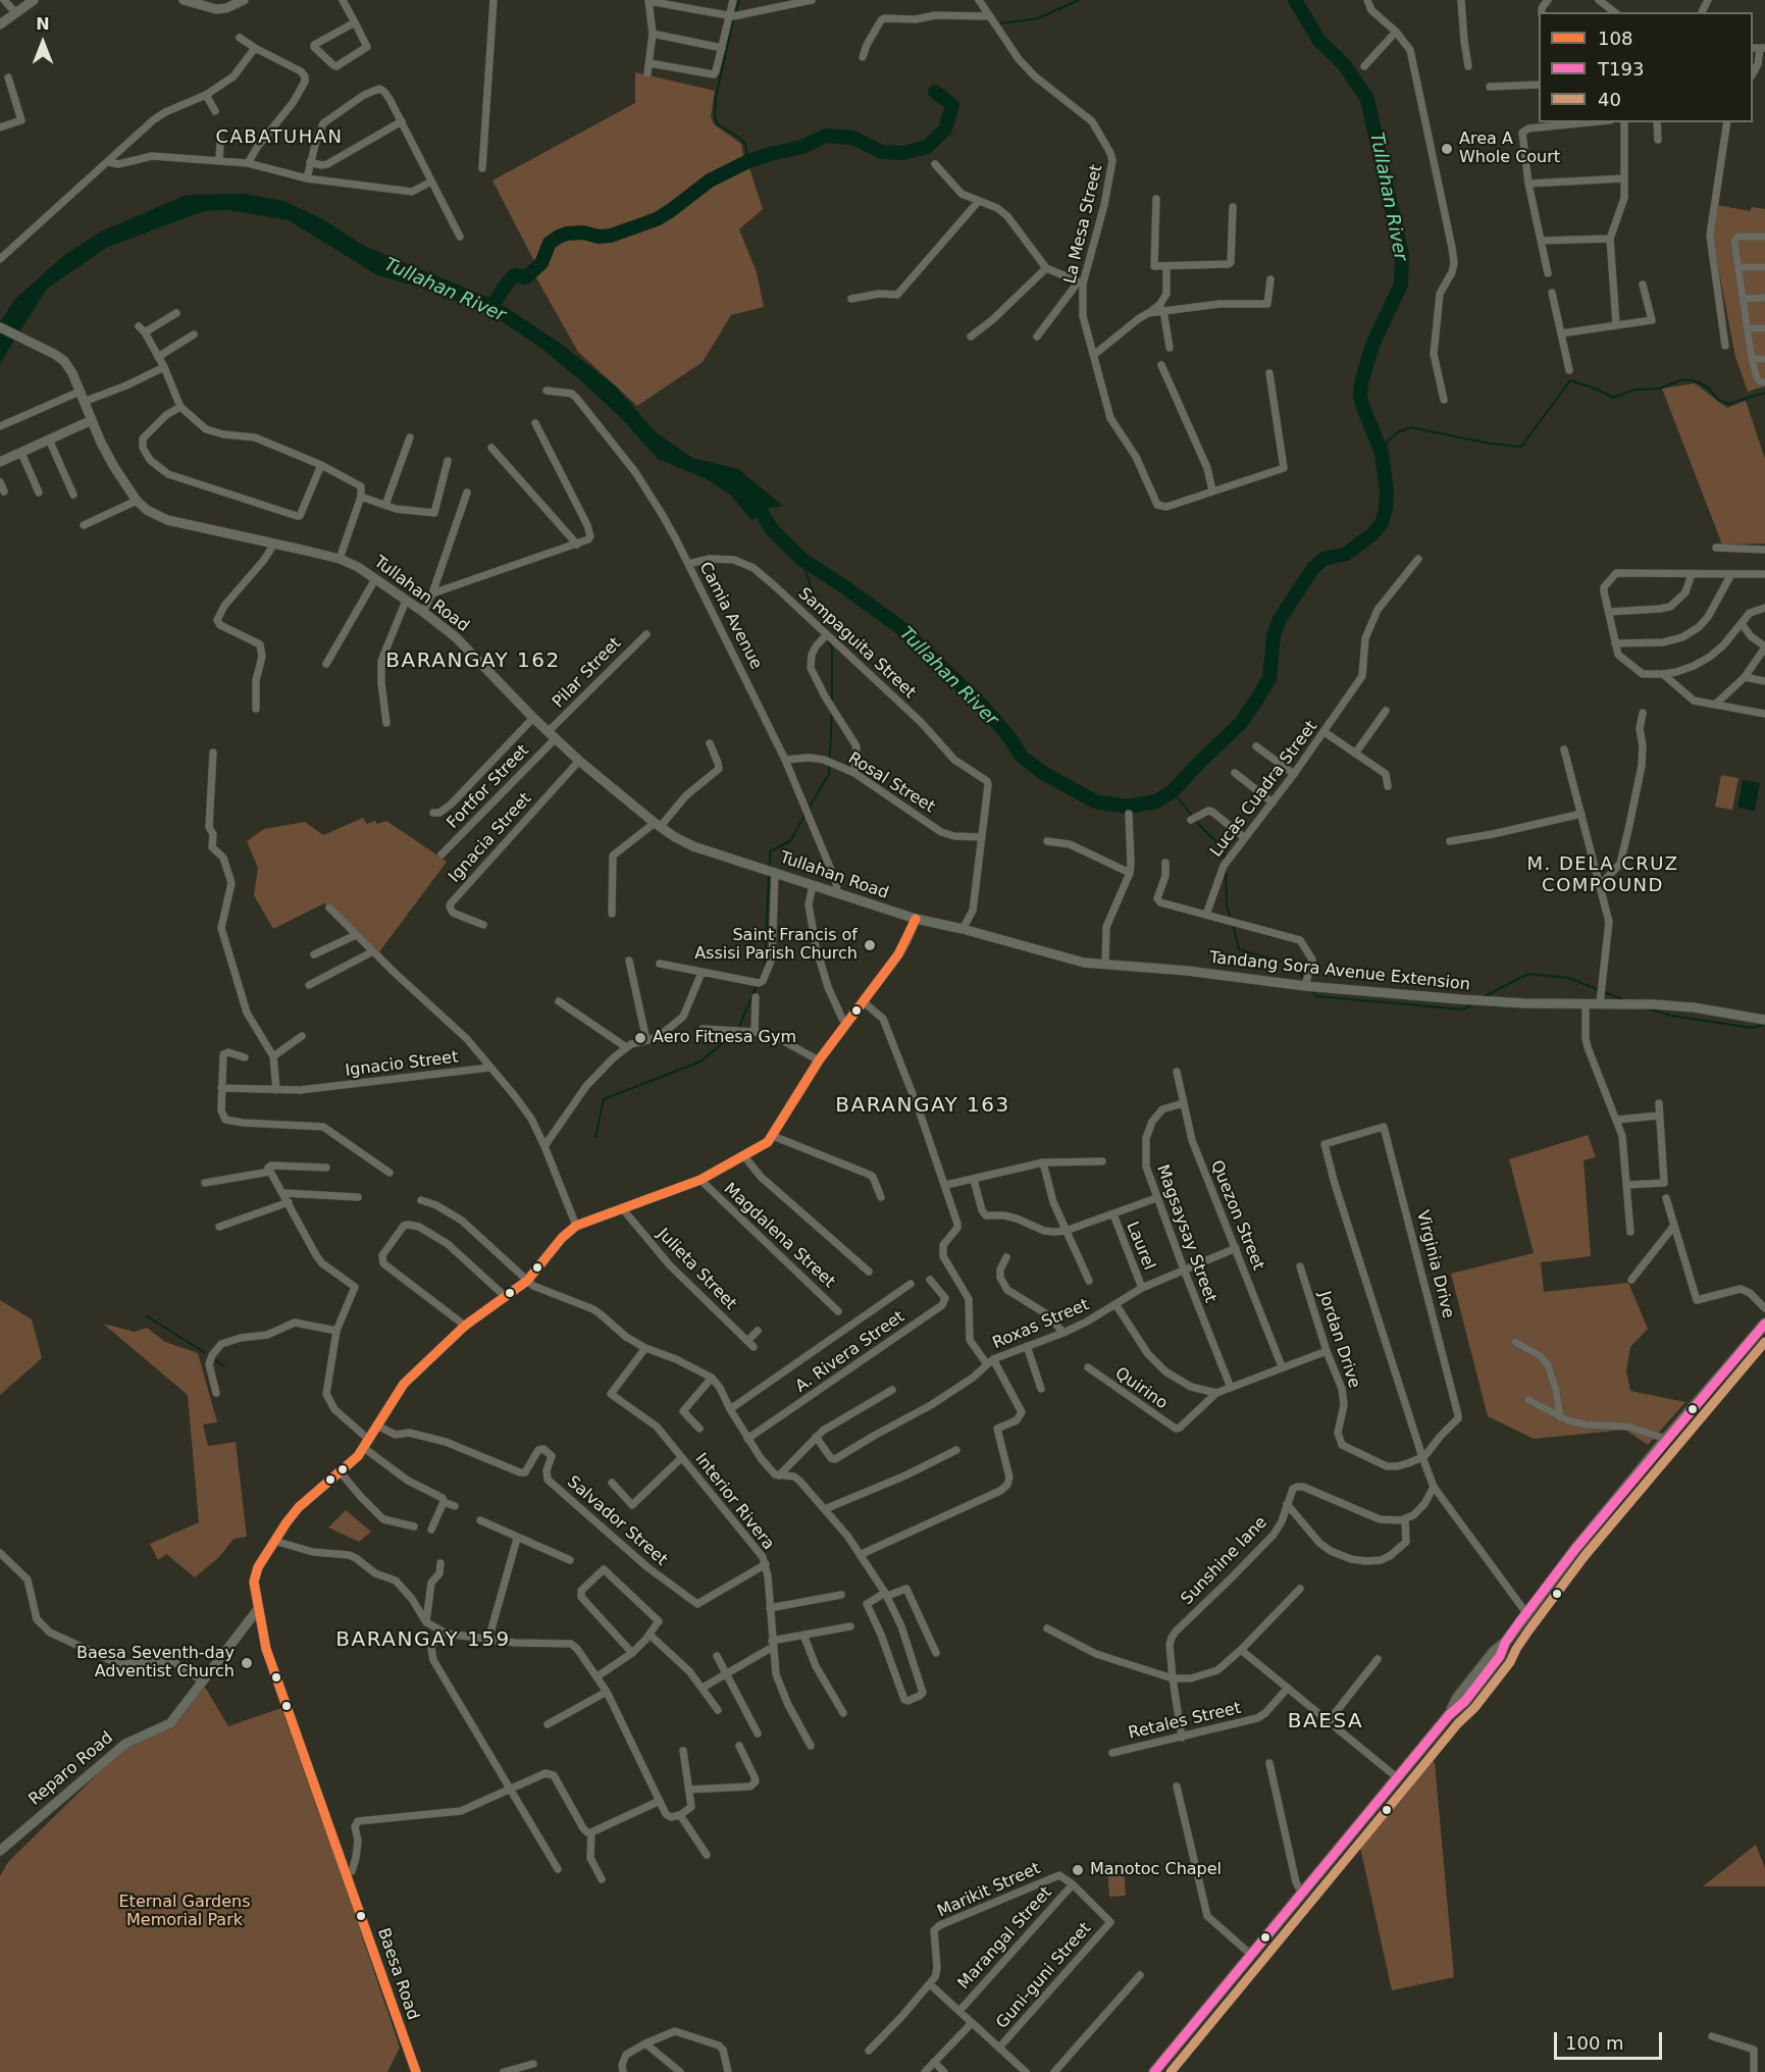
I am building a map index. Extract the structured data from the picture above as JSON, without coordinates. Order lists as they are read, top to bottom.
{
  "streets": {
    "main road": [
      "Tullahan Road",
      "Tandang Sora Avenue Extension",
      "Reparo Road",
      "Baesa Road"
    ],
    "street": [
      "La Mesa Street",
      "Camia Avenue",
      "Sampaguita Street",
      "Pilar Street",
      "Rosal Street",
      "Fortfor Street",
      "Lucas Cuadra Street",
      "Ignacia Street",
      "Ignacio Street",
      "Quezon Street",
      "Magsaysay Street",
      "Magdalena Street",
      "Laurel",
      "Virginia Drive",
      "Julieta Street",
      "Roxas Street",
      "Jordan Drive",
      "A. Rivera Street",
      "Quirino",
      "Interior Rivera",
      "Salvador Street",
      "Sunshine lane",
      "Retales Street",
      "Marikit Street",
      "Marangal Street",
      "Guni-guni Street"
    ]
  },
  "crossings": [
    ["Tullahan Road", "Camia Avenue"],
    ["Tullahan Road", "Pilar Street"],
    ["Tullahan Road", "Fortfor Street"],
    ["Tullahan Road", "Ignacia Street"],
    ["Tullahan Road", "Tandang Sora Avenue Extension"],
    ["Camia Avenue", "Sampaguita Street"],
    ["Camia Avenue", "Rosal Street"],
    ["Sampaguita Street", "Rosal Street"],
    ["Pilar Street", "Fortfor Street"],
    ["Quezon Street", "Magsaysay Street"],
    ["Quezon Street", "Roxas Street"],
    ["Magsaysay Street", "Roxas Street"],
    ["Laurel", "Roxas Street"],
    ["Virginia Drive", "Jordan Drive"],
    ["Interior Rivera", "Salvador Street"],
    ["Sunshine lane", "Retales Street"],
    ["Reparo Road", "Baesa Road"],
    ["Marikit Street", "Marangal Street"],
    ["Marikit Street", "Guni-guni Street"],
    ["Marangal Street", "Guni-guni Street"]
  ],
  "districts": [
    "CABATUHAN",
    "BARANGAY 162",
    "M. DELA CRUZ COMPOUND",
    "BARANGAY 163",
    "BARANGAY 159",
    "BAESA"
  ],
  "water": ["Tullahan River"],
  "parks": ["Eternal Gardens Memorial Park"],
  "places": [
    "Area A Whole Court",
    "Saint Francis of Assisi Parish Church",
    "Aero Fitnesa Gym",
    "Baesa Seventh-day Adventist Church",
    "Manotoc Chapel"
  ],
  "lines": ["transit line 108", "transit line T193", "transit line 40"],
  "legend": ["108", "T193", "40"],
  "scale_bar": "100 m",
  "north": "top"
}
